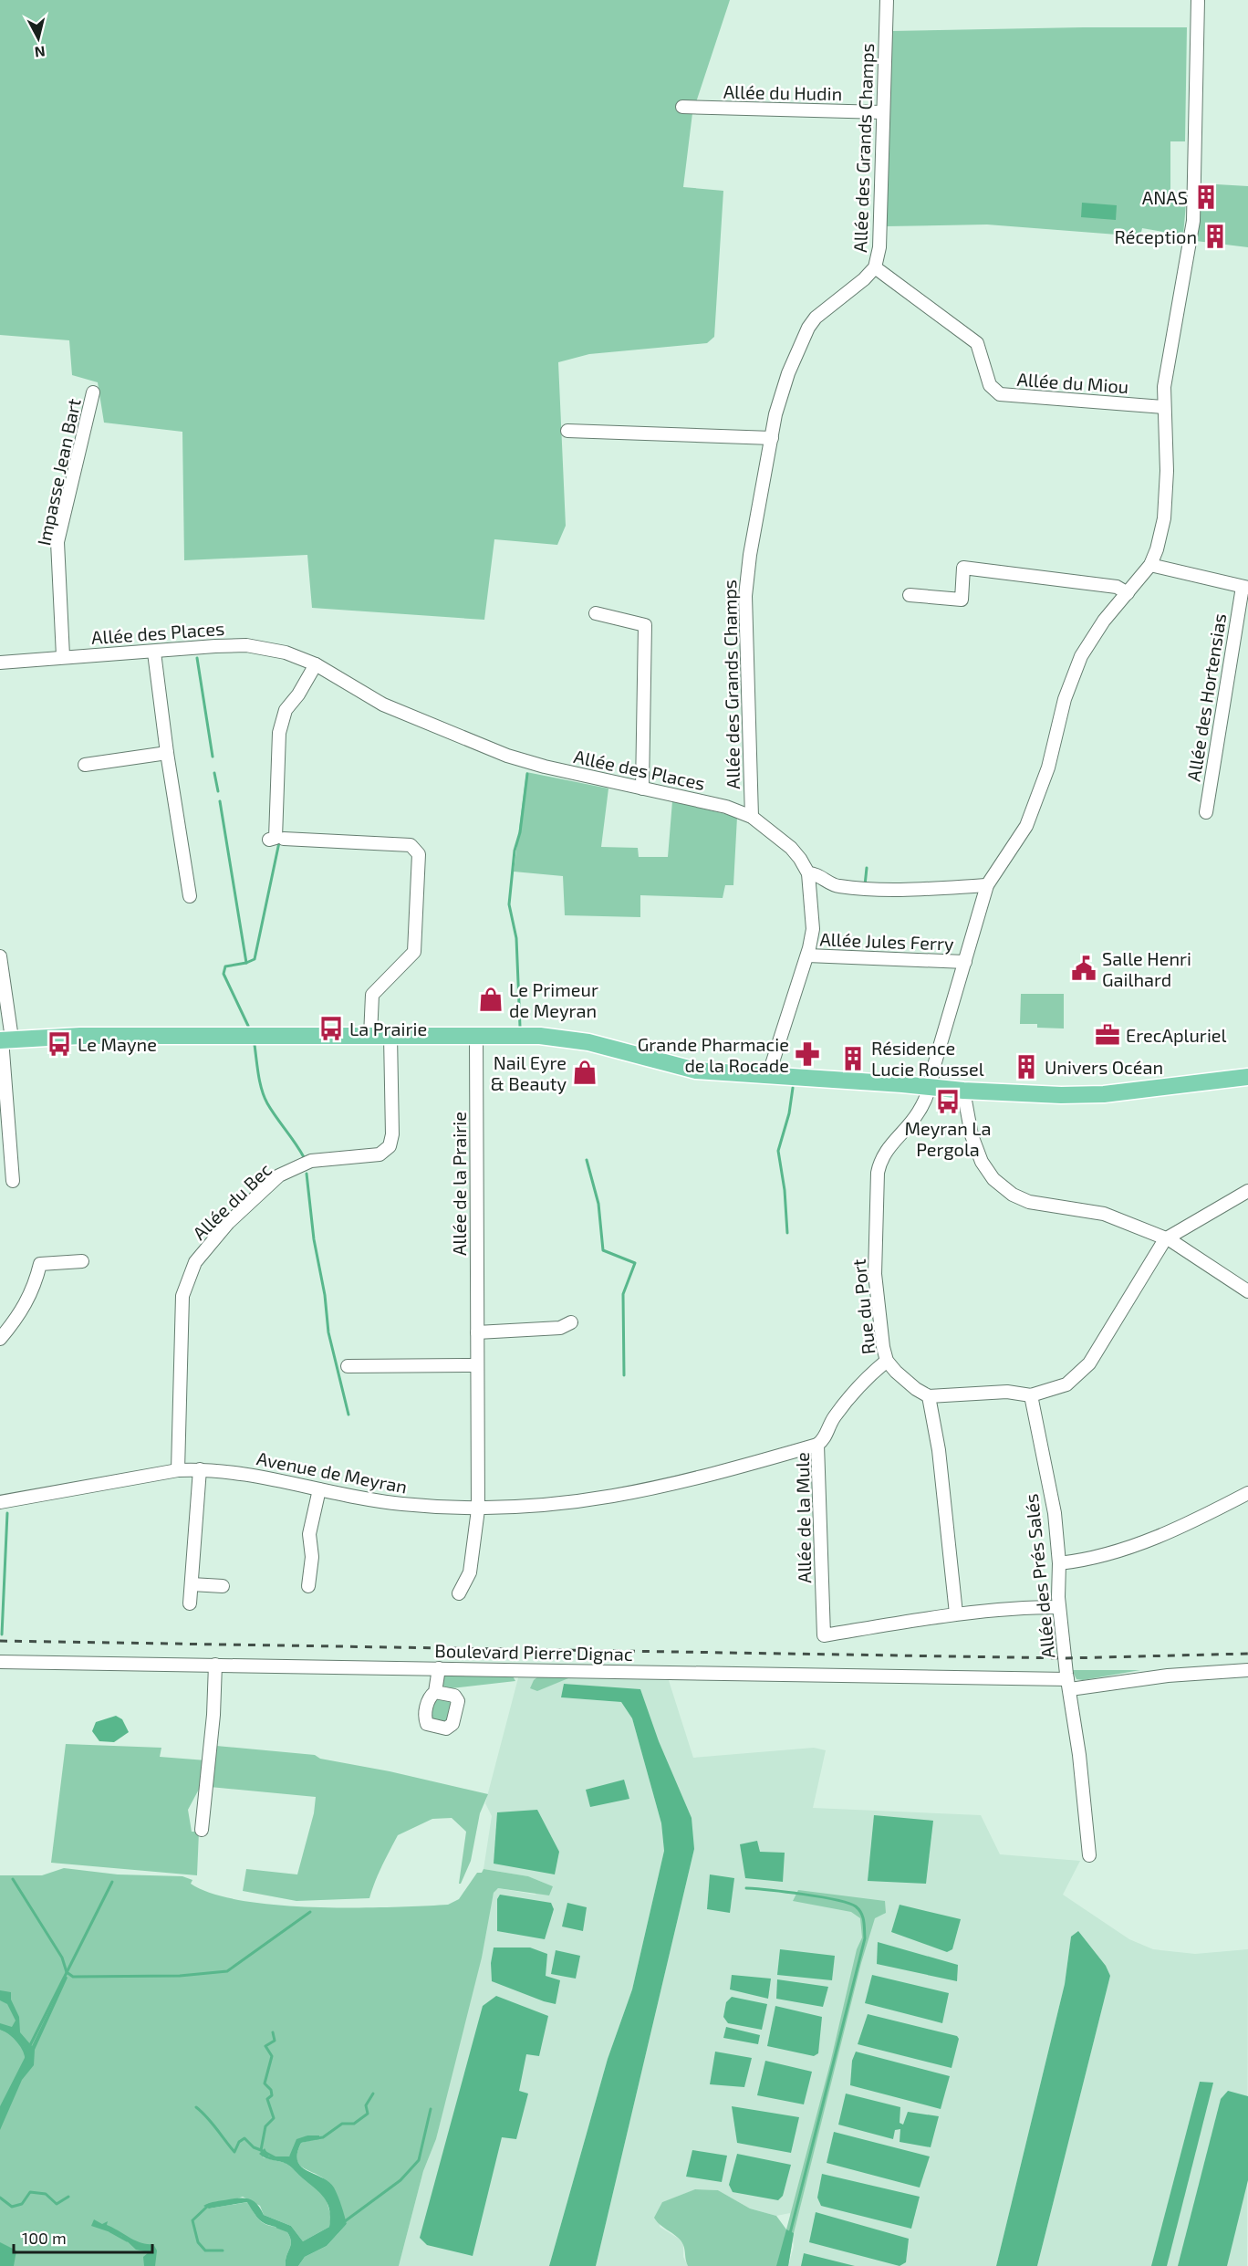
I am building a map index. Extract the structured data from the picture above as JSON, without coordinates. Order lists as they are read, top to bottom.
{
  "streets": {
    "street": [
      "Allée du Hudin",
      "Allée des Grands Champs",
      "Allée du Miou",
      "Impasse Jean Bart",
      "Allée des Places",
      "Allée des Hortensias",
      "Allée Jules Ferry",
      "Allée de la Prairie",
      "Allée du Bec",
      "Rue du Port",
      "Avenue de Meyran",
      "Allée de la Mule",
      "Allée des Prés Salés",
      "Boulevard Pierre Dignac"
    ]
  },
  "crossings": [
    ["Allée du Hudin", "Allée des Grands Champs"],
    ["Allée des Grands Champs", "Allée du Miou"],
    ["Allée des Grands Champs", "Allée des Places"],
    ["Impasse Jean Bart", "Allée des Places"],
    ["Allée des Places", "Allée Jules Ferry"],
    ["Allée Jules Ferry", "Rue du Port"],
    ["Allée de la Prairie", "Avenue de Meyran"],
    ["Allée du Bec", "Avenue de Meyran"],
    ["Rue du Port", "Allée de la Mule"],
    ["Avenue de Meyran", "Allée de la Mule"],
    ["Allée des Prés Salés", "Boulevard Pierre Dignac"]
  ],
  "places": {
    "building": [
      "ANAS",
      "Réception",
      "Résidence Lucie Roussel",
      "Univers Océan"
    ],
    "public building": ["Salle Henri Gailhard"],
    "shop": ["Le Primeur de Meyran", "Nail Eyre & Beauty"],
    "bus stop": ["La Prairie", "Le Mayne", "Meyran La Pergola"],
    "office": ["ErecApluriel"],
    "pharmacy": ["Grande Pharmacie de la Rocade"]
  },
  "scale_bar": "100 m",
  "north": "bottom"
}
